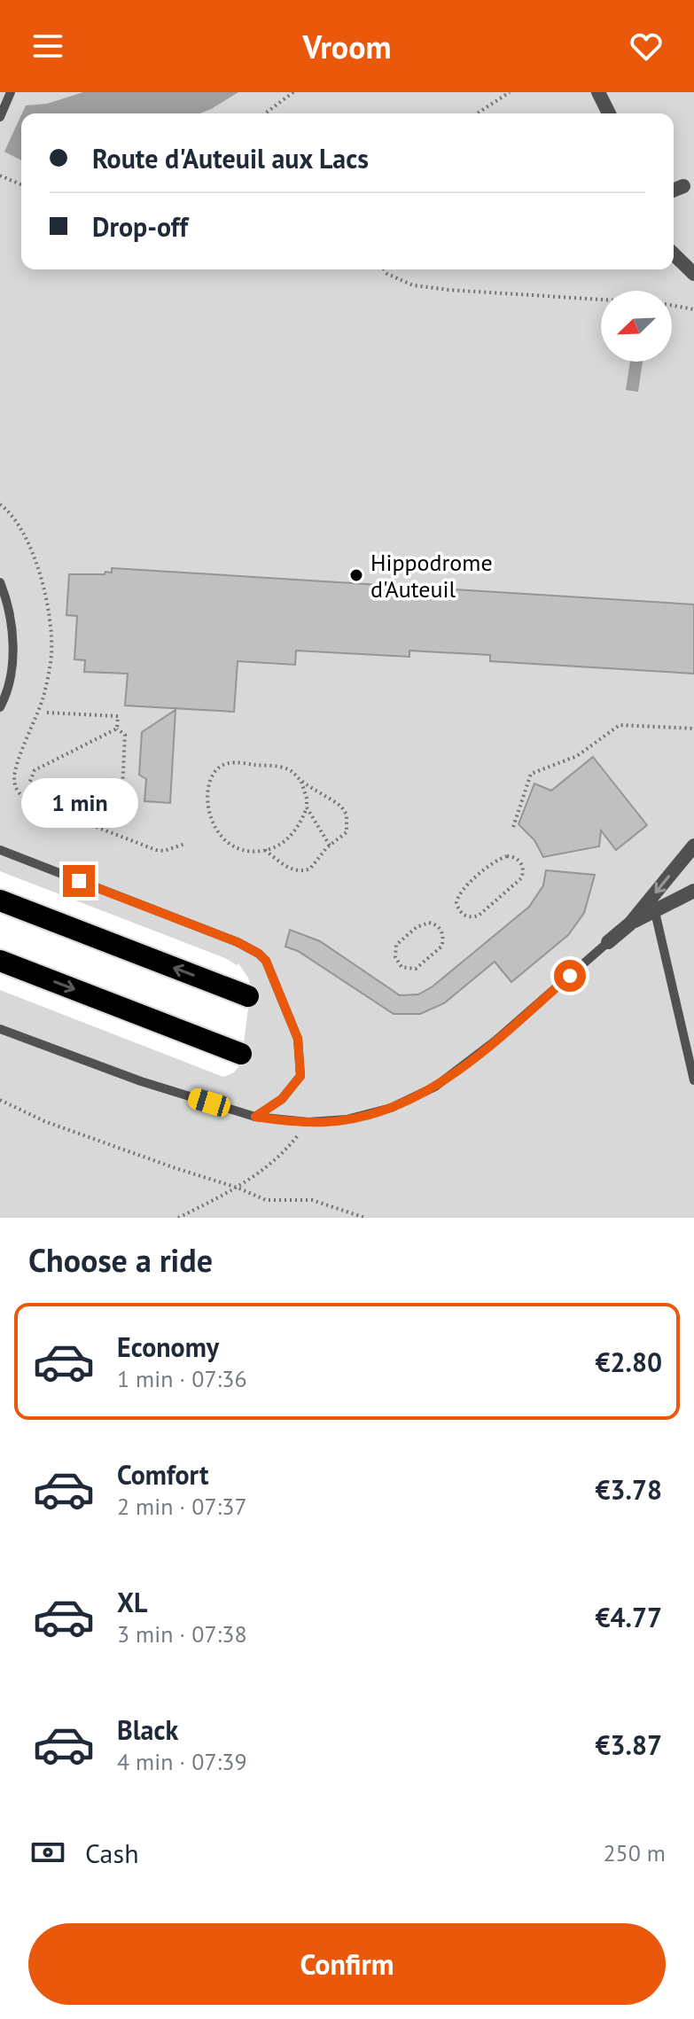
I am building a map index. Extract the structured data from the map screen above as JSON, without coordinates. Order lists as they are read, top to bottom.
{
  "places": ["Hippodrome d'Auteuil"],
  "north": "bottom left",
  "page": {
    "header": "Vroom",
    "banner": ["Route d'Auteuil aux Lacs", "Drop-off"],
    "bubble": "1 min",
    "heading": "Choose a ride",
    "list": [
      {
        "name": "Economy",
        "note": "1 min · 07:36",
        "value": "€2.80"
      },
      {
        "name": "Comfort",
        "note": "2 min · 07:37",
        "value": "€3.78"
      },
      {
        "name": "XL",
        "note": "3 min · 07:38",
        "value": "€4.77"
      },
      {
        "name": "Black",
        "note": "4 min · 07:39",
        "value": "€3.87"
      }
    ],
    "pay": ["Cash", "250 m"],
    "buttons": "Confirm"
  }
}
